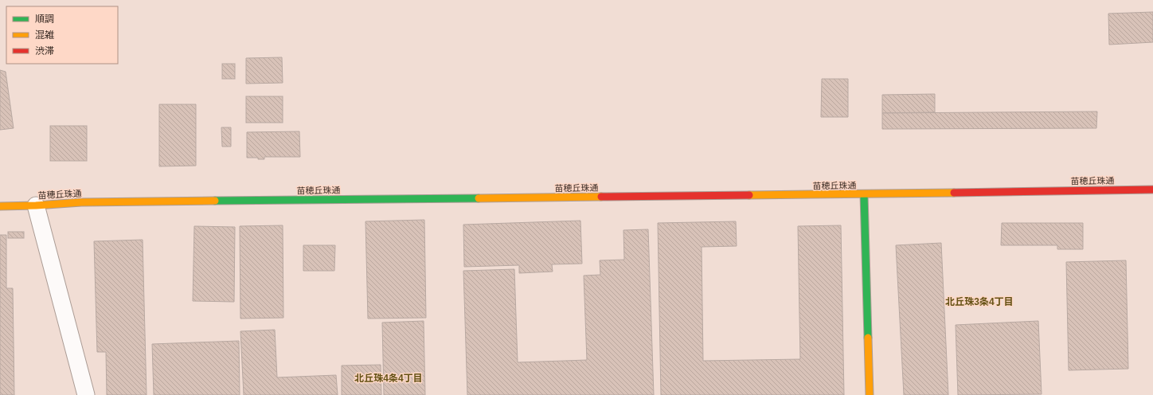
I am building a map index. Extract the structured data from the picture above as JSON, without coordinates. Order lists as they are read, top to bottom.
{
  "streets": {
    "street": ["苗穂丘珠通"]
  },
  "districts": ["北丘珠3条4丁目", "北丘珠4条4丁目"],
  "legend": ["順調", "混雑", "渋滞"]
}
